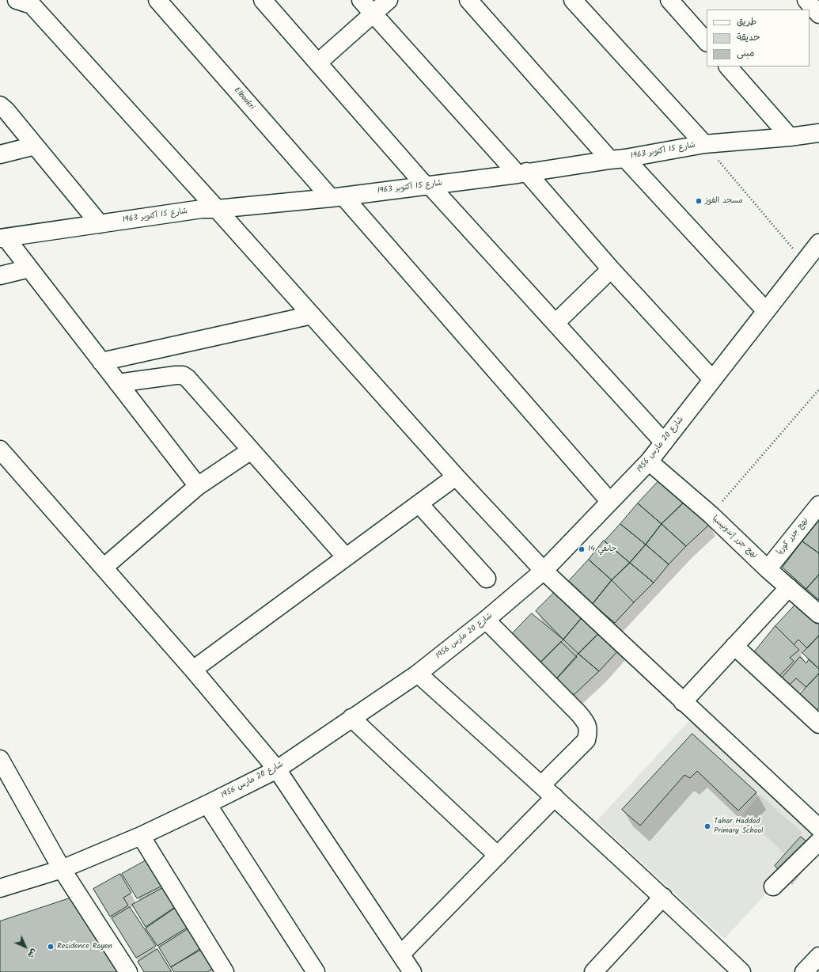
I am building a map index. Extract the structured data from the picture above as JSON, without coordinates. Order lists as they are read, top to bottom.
{
  "streets": {
    "street": [
      "Elboukri",
      "شارع 15 أكتوبر 1963",
      "شارع 20 مارس 1956",
      "نهج جزر كوريا",
      "نهج جزر إندونيسيا"
    ]
  },
  "crossings": [
    ["Elboukri", "شارع 15 أكتوبر 1963"],
    ["Elboukri", "شارع 20 مارس 1956"],
    ["شارع 20 مارس 1956", "نهج جزر إندونيسيا"],
    ["نهج جزر كوريا", "نهج جزر إندونيسيا"]
  ],
  "places": [
    "مسجد الفوز",
    "14 جانفي",
    "Tahar Haddad Primary School",
    "Residence Rayen"
  ],
  "legend": ["طريق", "حديقة", "مبنى"],
  "north": "bottom right"
}
